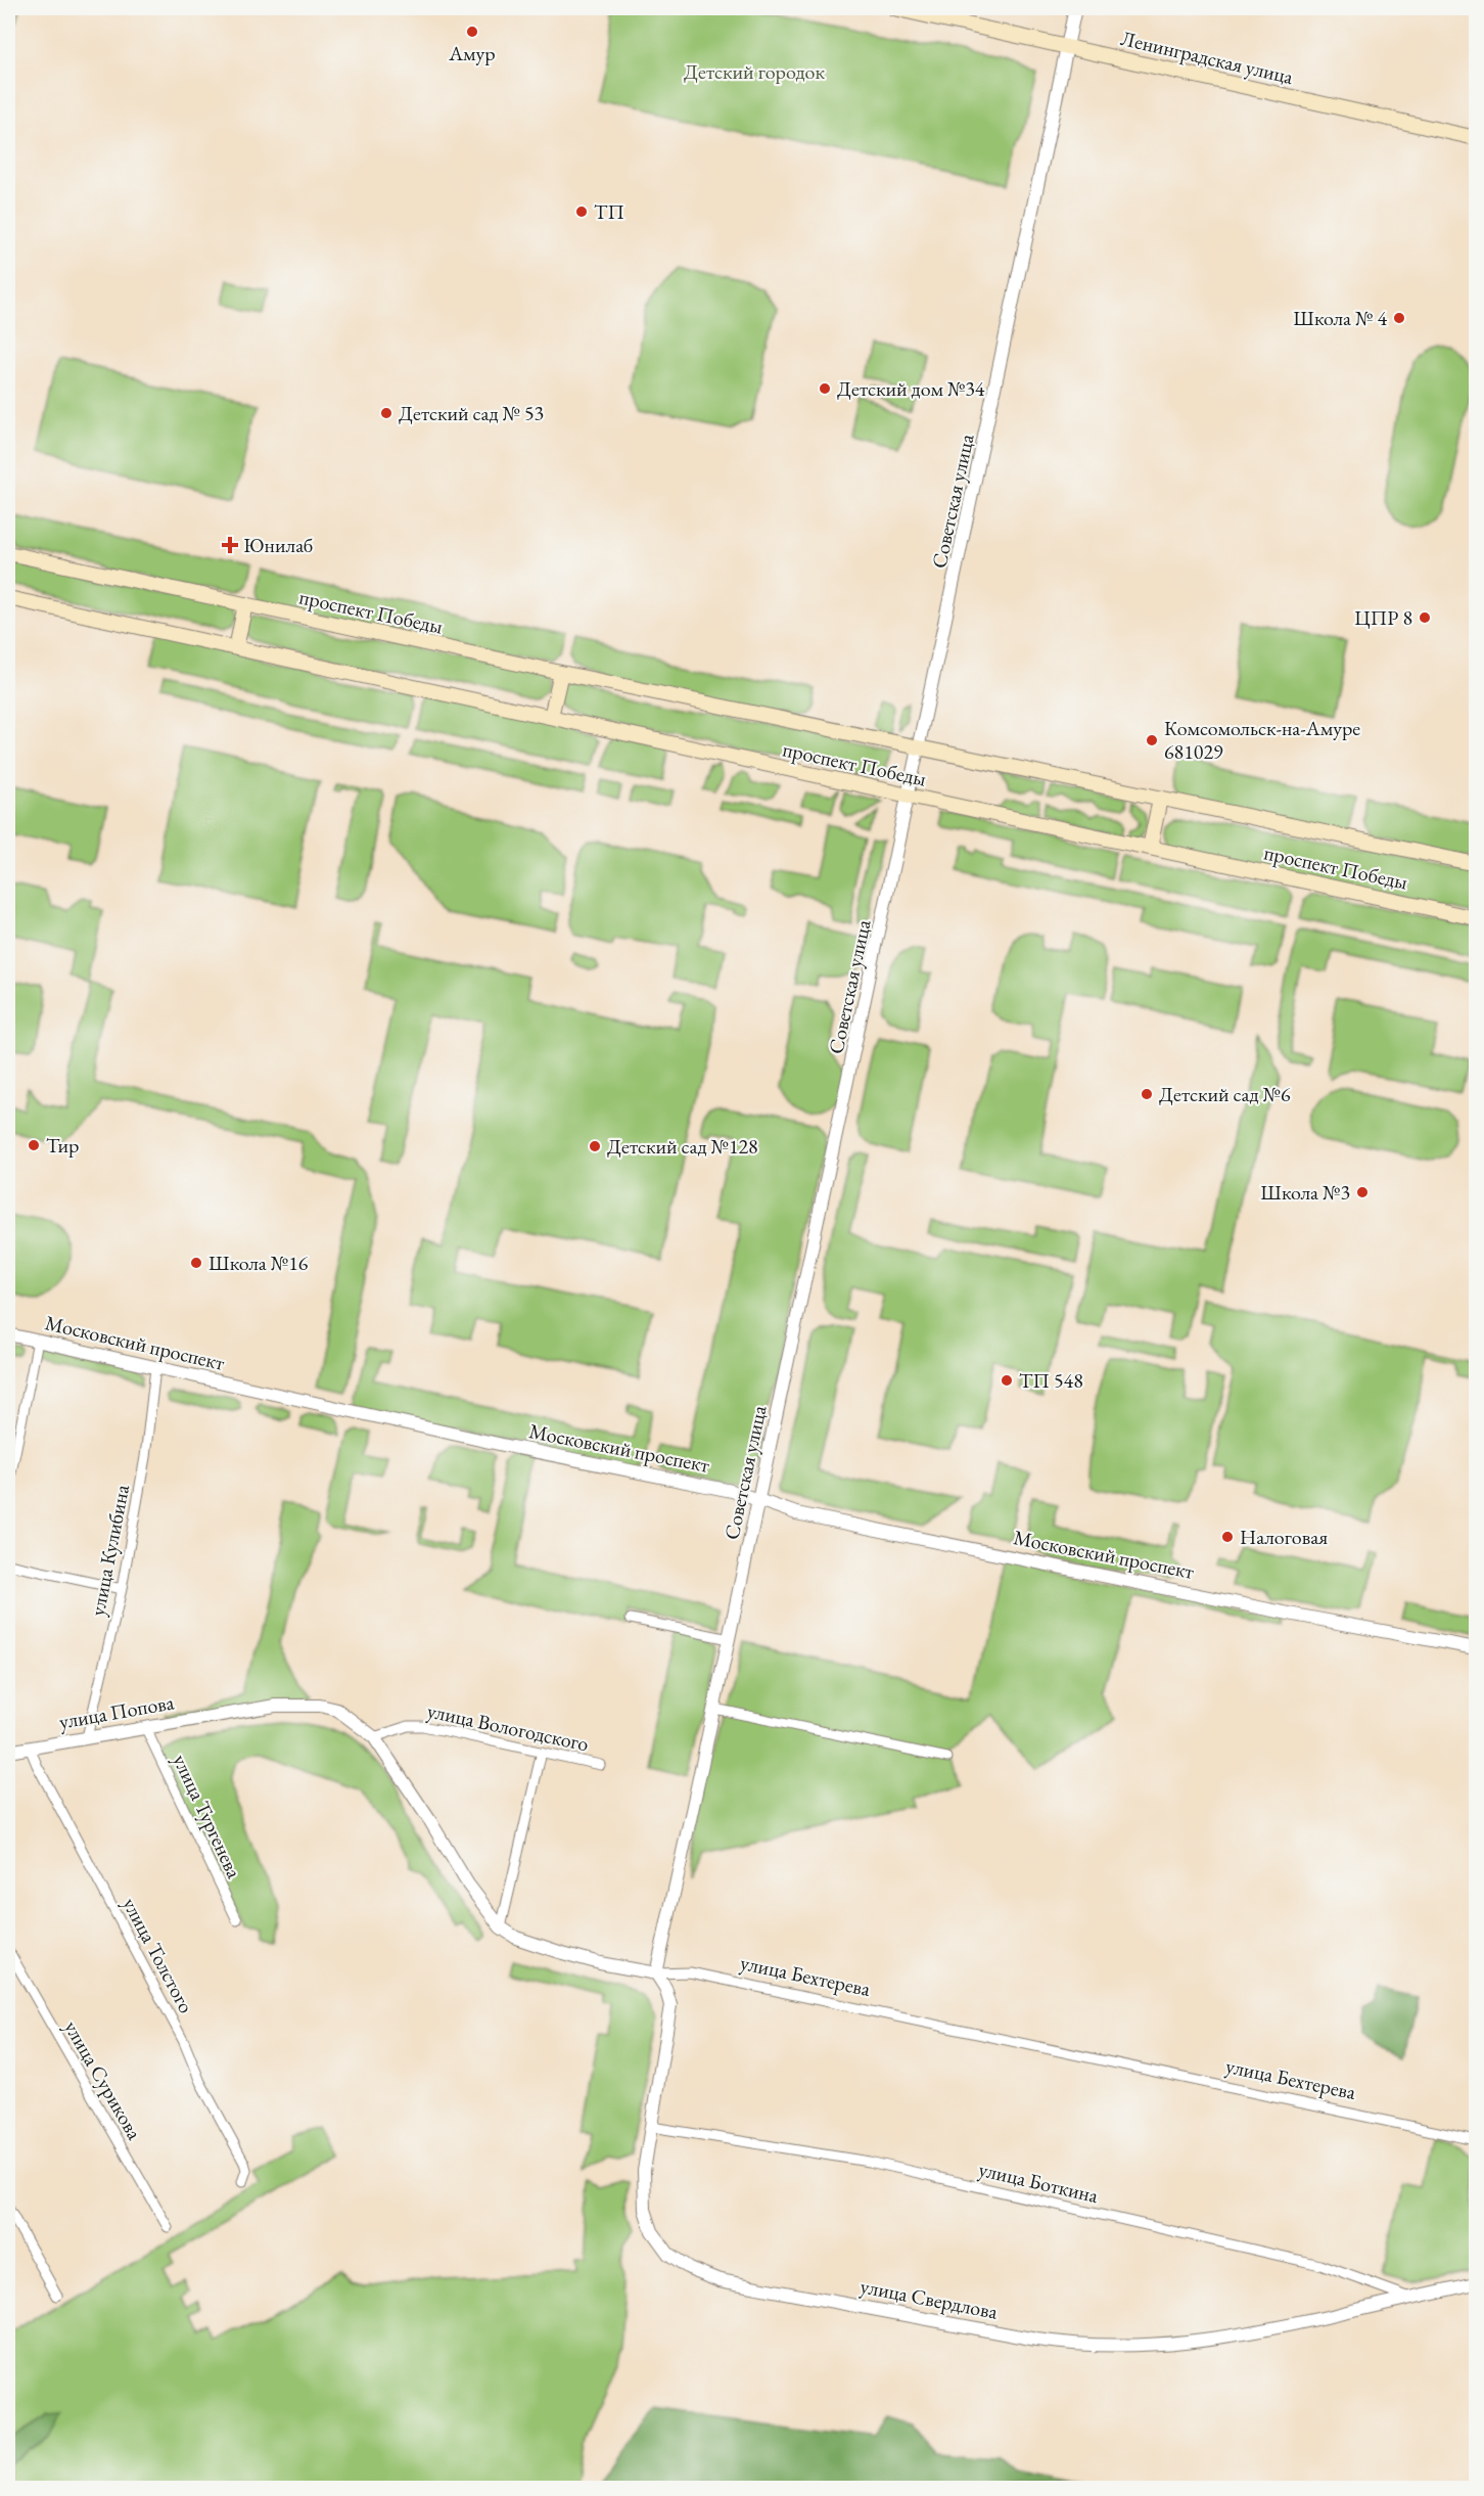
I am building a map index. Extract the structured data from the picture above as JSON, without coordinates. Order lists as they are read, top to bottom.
{
  "streets": {
    "main road": ["Ленинградская улица", "проспект Победы"],
    "street": [
      "Советская улица",
      "Московский проспект",
      "улица Кулибина",
      "улица Попова",
      "улица Вологодского",
      "улица Тургенева",
      "улица Толстого",
      "улица Бехтерева",
      "улица Сурикова",
      "улица Боткина",
      "улица Свердлова"
    ]
  },
  "crossings": [
    ["Ленинградская улица", "Советская улица"],
    ["Советская улица", "проспект Победы"],
    ["Советская улица", "Московский проспект"],
    ["Советская улица", "улица Бехтерева"],
    ["Советская улица", "улица Свердлова"],
    ["Московский проспект", "улица Кулибина"],
    ["улица Кулибина", "улица Попова"],
    ["улица Попова", "улица Тургенева"],
    ["улица Попова", "улица Толстого"],
    ["улица Попова", "улица Бехтерева"],
    ["улица Вологодского", "улица Бехтерева"],
    ["улица Бехтерева", "улица Свердлова"],
    ["улица Боткина", "улица Свердлова"]
  ],
  "parks": ["Детский городок"],
  "places": {
    "other": [
      "Амур",
      "ТП",
      "Школа № 4",
      "Детский дом №34",
      "Детский сад № 53",
      "ЦПР 8",
      "Комсомольск-на-Амуре 681029",
      "Детский сад №6",
      "Тир",
      "Детский сад №128",
      "Школа №3",
      "Школа №16",
      "ТП 548",
      "Налоговая"
    ],
    "health": ["Юнилаб"]
  }
}
